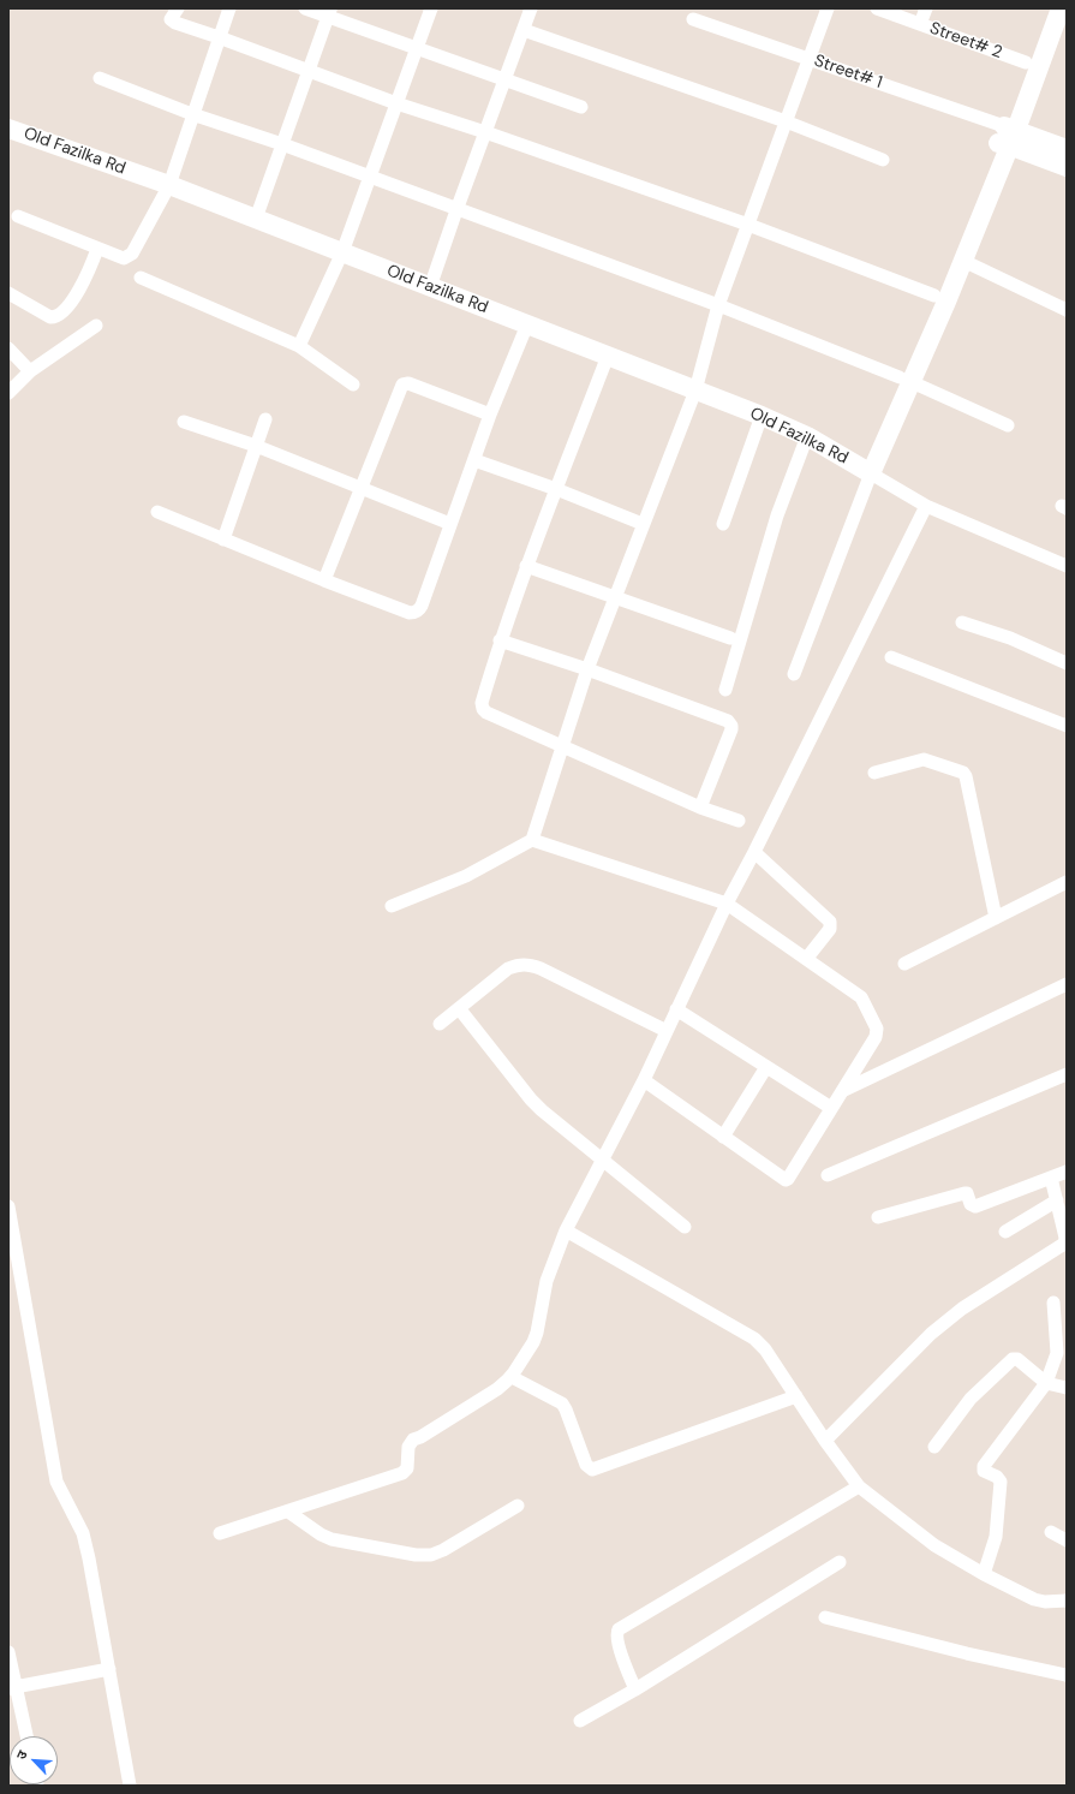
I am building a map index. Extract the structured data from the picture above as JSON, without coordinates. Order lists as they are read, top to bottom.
{
  "streets": {
    "main road": ["Old Fazilka Rd"],
    "street": ["Street# 2", "Street# 1"]
  },
  "crossings": [
    ["Street# 1", "Old Fazilka Rd"]
  ],
  "north": "top left"
}
